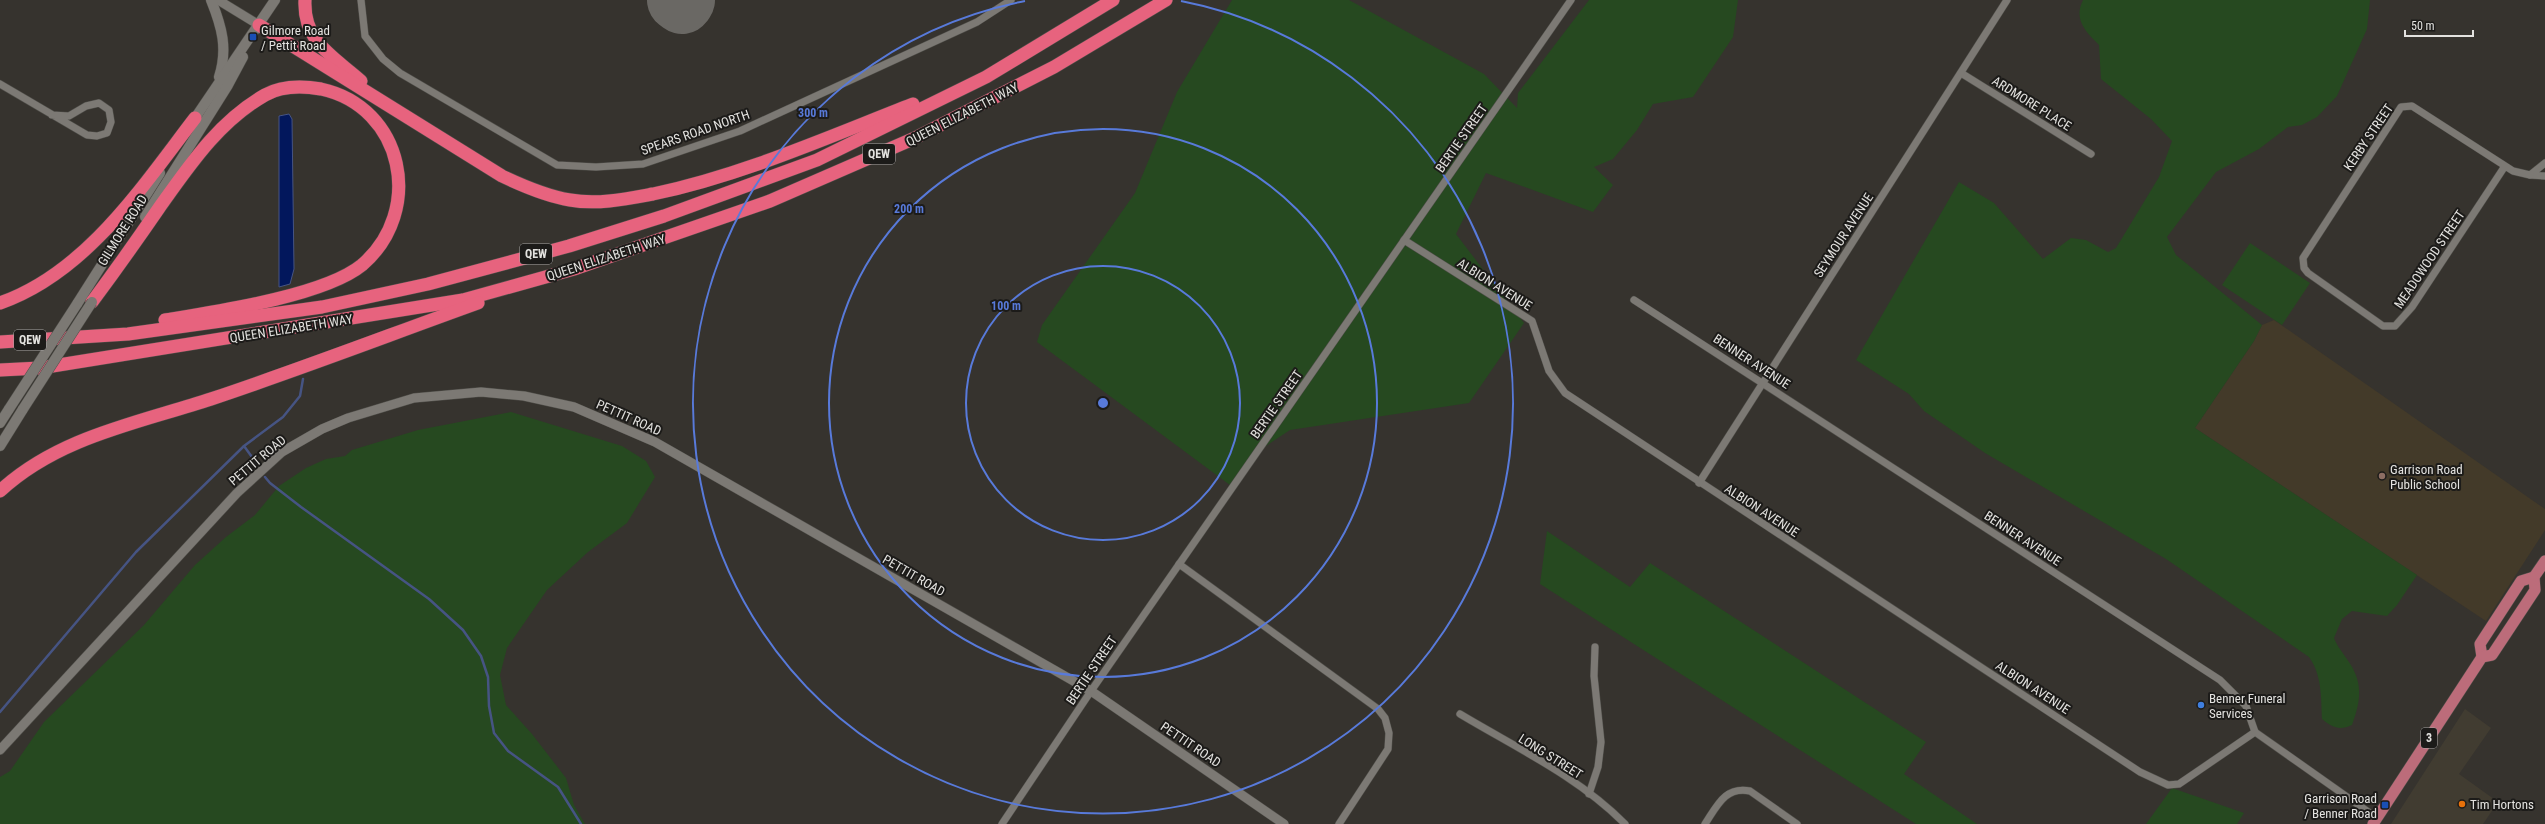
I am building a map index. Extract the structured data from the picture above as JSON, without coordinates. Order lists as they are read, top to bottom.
{
  "streets": {
    "highway": ["QUEEN ELIZABETH WAY", "QEW"],
    "main road": ["GILMORE ROAD", "3"],
    "street": [
      "ARDMORE PLACE",
      "SPEARS ROAD NORTH",
      "KERBY STREET",
      "BERTIE STREET",
      "SEYMOUR AVENUE",
      "MEADOWOOD STREET",
      "ALBION AVENUE",
      "BENNER AVENUE",
      "PETTIT ROAD",
      "LONG STREET"
    ]
  },
  "crossings": [
    ["ARDMORE PLACE", "SEYMOUR AVENUE"],
    ["KERBY STREET", "MEADOWOOD STREET"],
    ["BERTIE STREET", "ALBION AVENUE"],
    ["BERTIE STREET", "PETTIT ROAD"],
    ["SEYMOUR AVENUE", "ALBION AVENUE"],
    ["SEYMOUR AVENUE", "BENNER AVENUE"],
    ["ALBION AVENUE", "BENNER AVENUE"]
  ],
  "places": {
    "transit": ["Gilmore Road / Pettit Road", "Garrison Road / Benner Road"],
    "other": ["Garrison Road Public School", "Benner Funeral Services", "Tim Hortons"]
  },
  "scale_bar": "50 m",
  "rings": ["300 m", "200 m", "100 m"]
}
